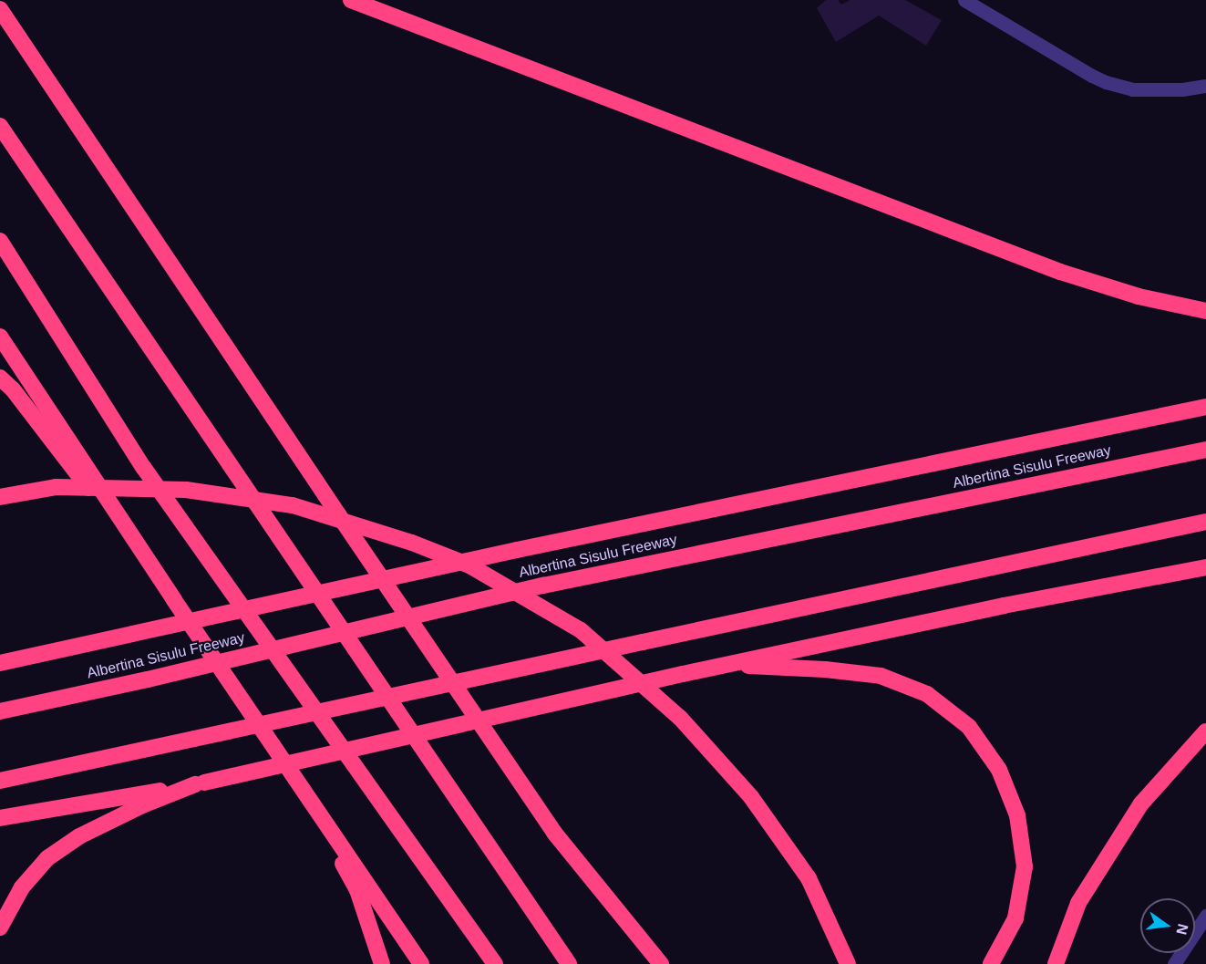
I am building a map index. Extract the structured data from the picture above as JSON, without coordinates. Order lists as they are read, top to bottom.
{
  "streets": {
    "highway": ["Albertina Sisulu Freeway"]
  },
  "north": "right"
}
